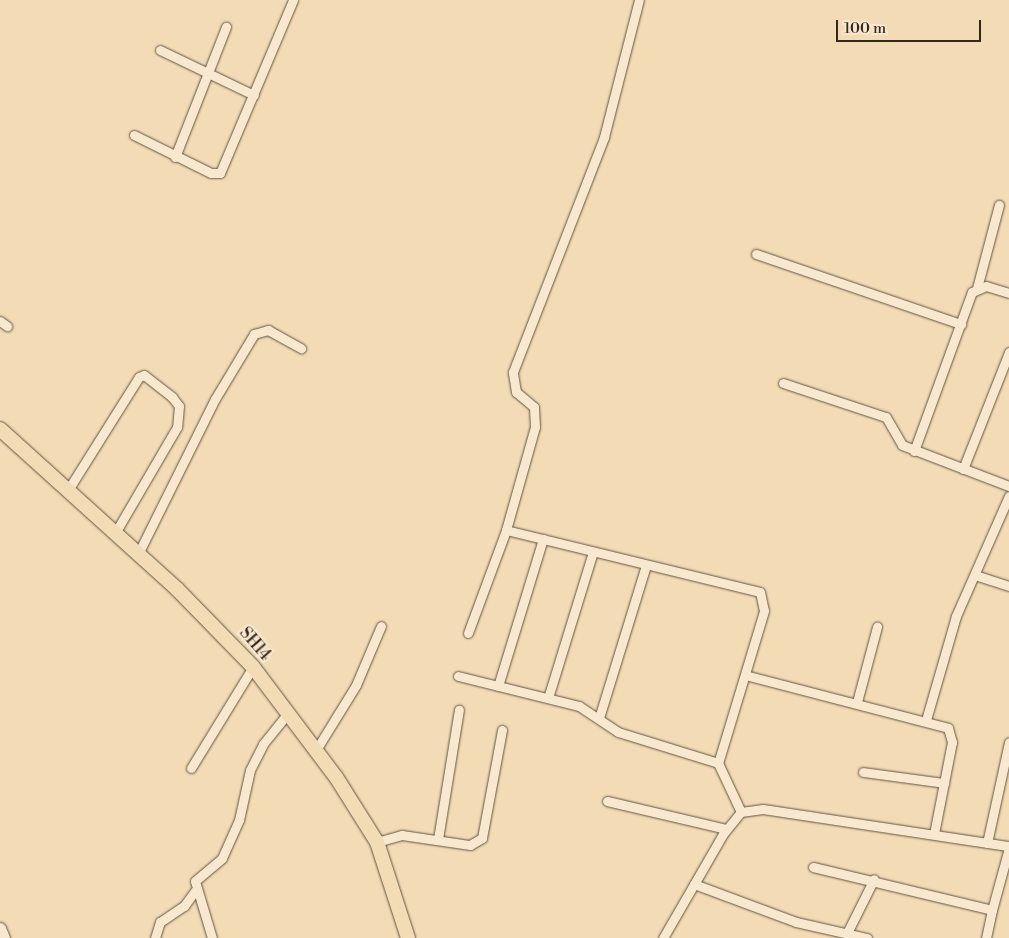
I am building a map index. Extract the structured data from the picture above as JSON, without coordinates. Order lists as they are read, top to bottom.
{
  "streets": {
    "main road": ["SH14"]
  },
  "scale_bar": "100 m"
}
